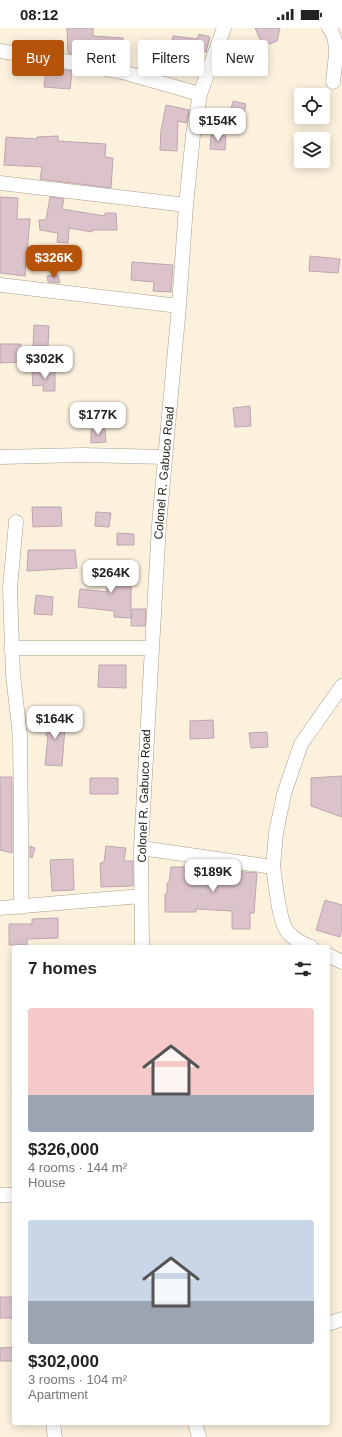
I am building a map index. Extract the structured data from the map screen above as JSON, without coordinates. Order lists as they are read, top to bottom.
{
  "streets": {
    "street": ["Colonel R. Gabuco Road"]
  },
  "page": {
    "status": "08:12",
    "chip": [
      "Buy",
      "Rent",
      "Filters",
      "New"
    ],
    "price": [
      "$154K",
      "$326K",
      "$302K",
      "$177K",
      "$264K",
      "$164K",
      "$189K"
    ],
    "heading": "7 homes",
    "list": [
      {
        "name": "$326,000",
        "note": "4 rooms · 144 m² · House"
      },
      {
        "name": "$302,000",
        "note": "3 rooms · 104 m² · Apartment"
      }
    ]
  }
}
